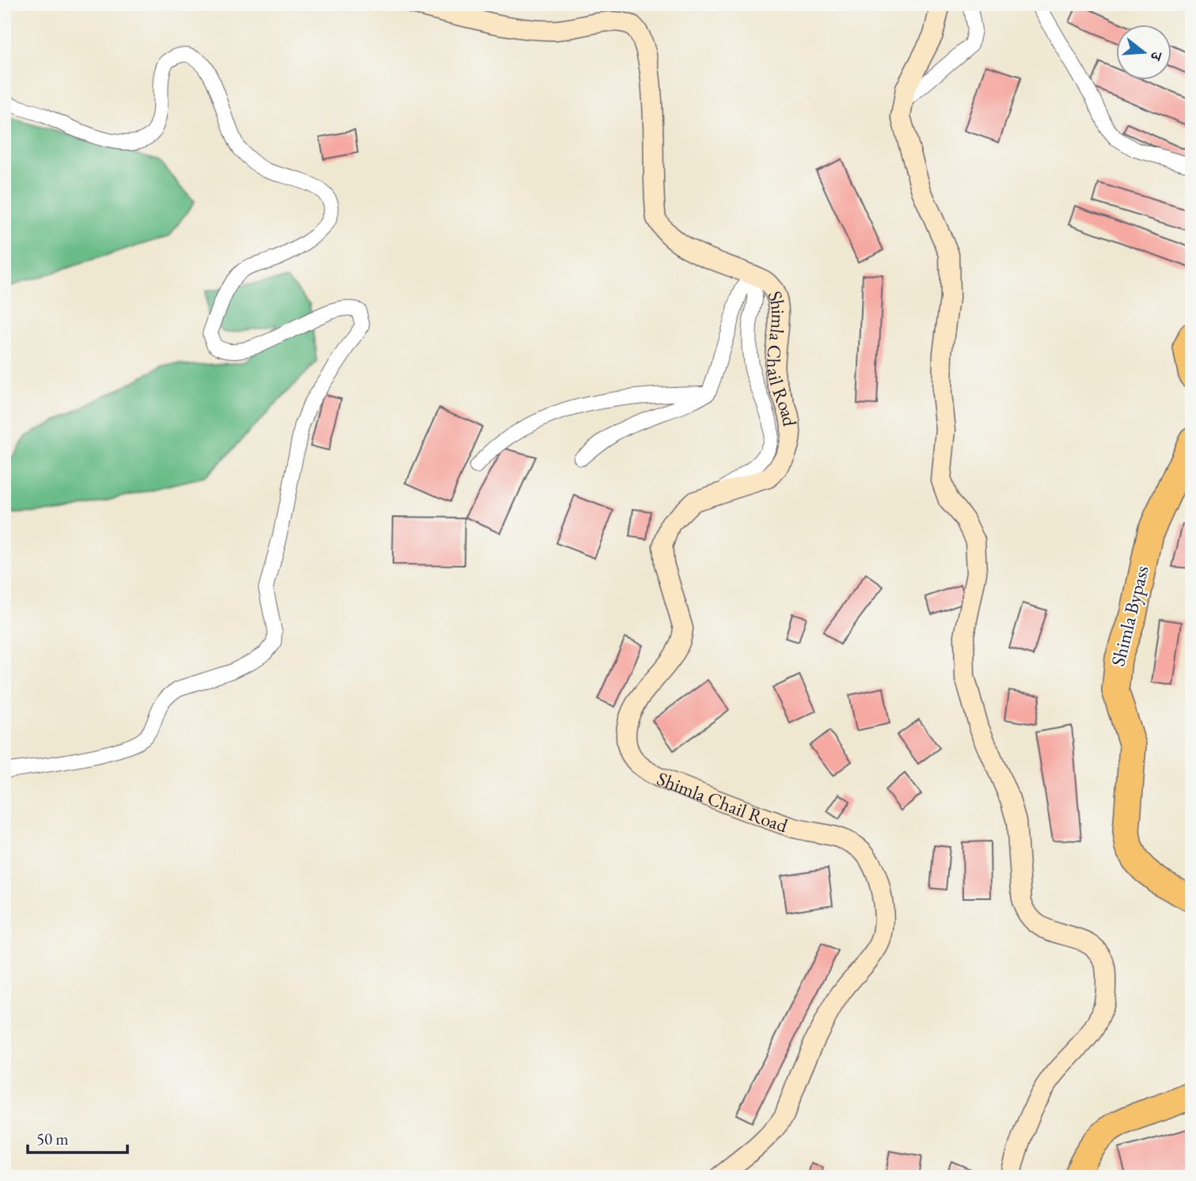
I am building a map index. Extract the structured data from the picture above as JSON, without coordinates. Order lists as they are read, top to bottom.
{
  "streets": {
    "highway": ["Shimla Bypass"],
    "main road": ["Shimla Chail Road"]
  },
  "scale_bar": "50 m",
  "north": "right"
}
